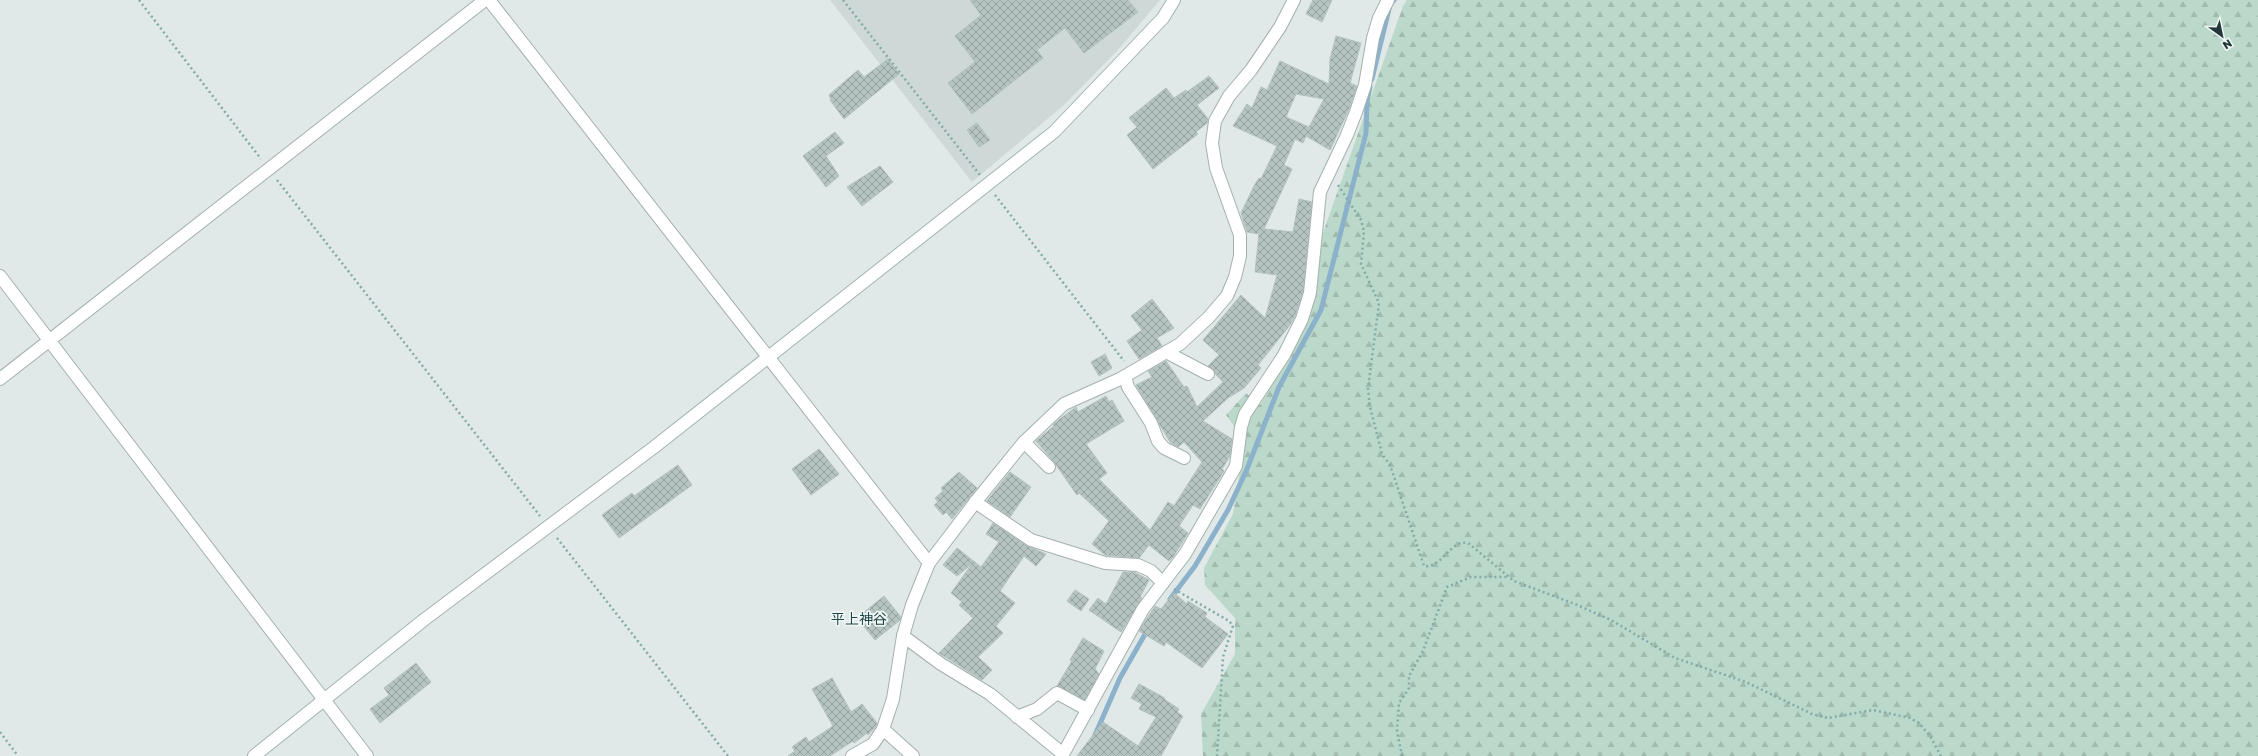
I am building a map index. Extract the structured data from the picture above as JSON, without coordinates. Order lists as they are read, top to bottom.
{
  "districts": ["平上神谷"],
  "north": "bottom right"
}
